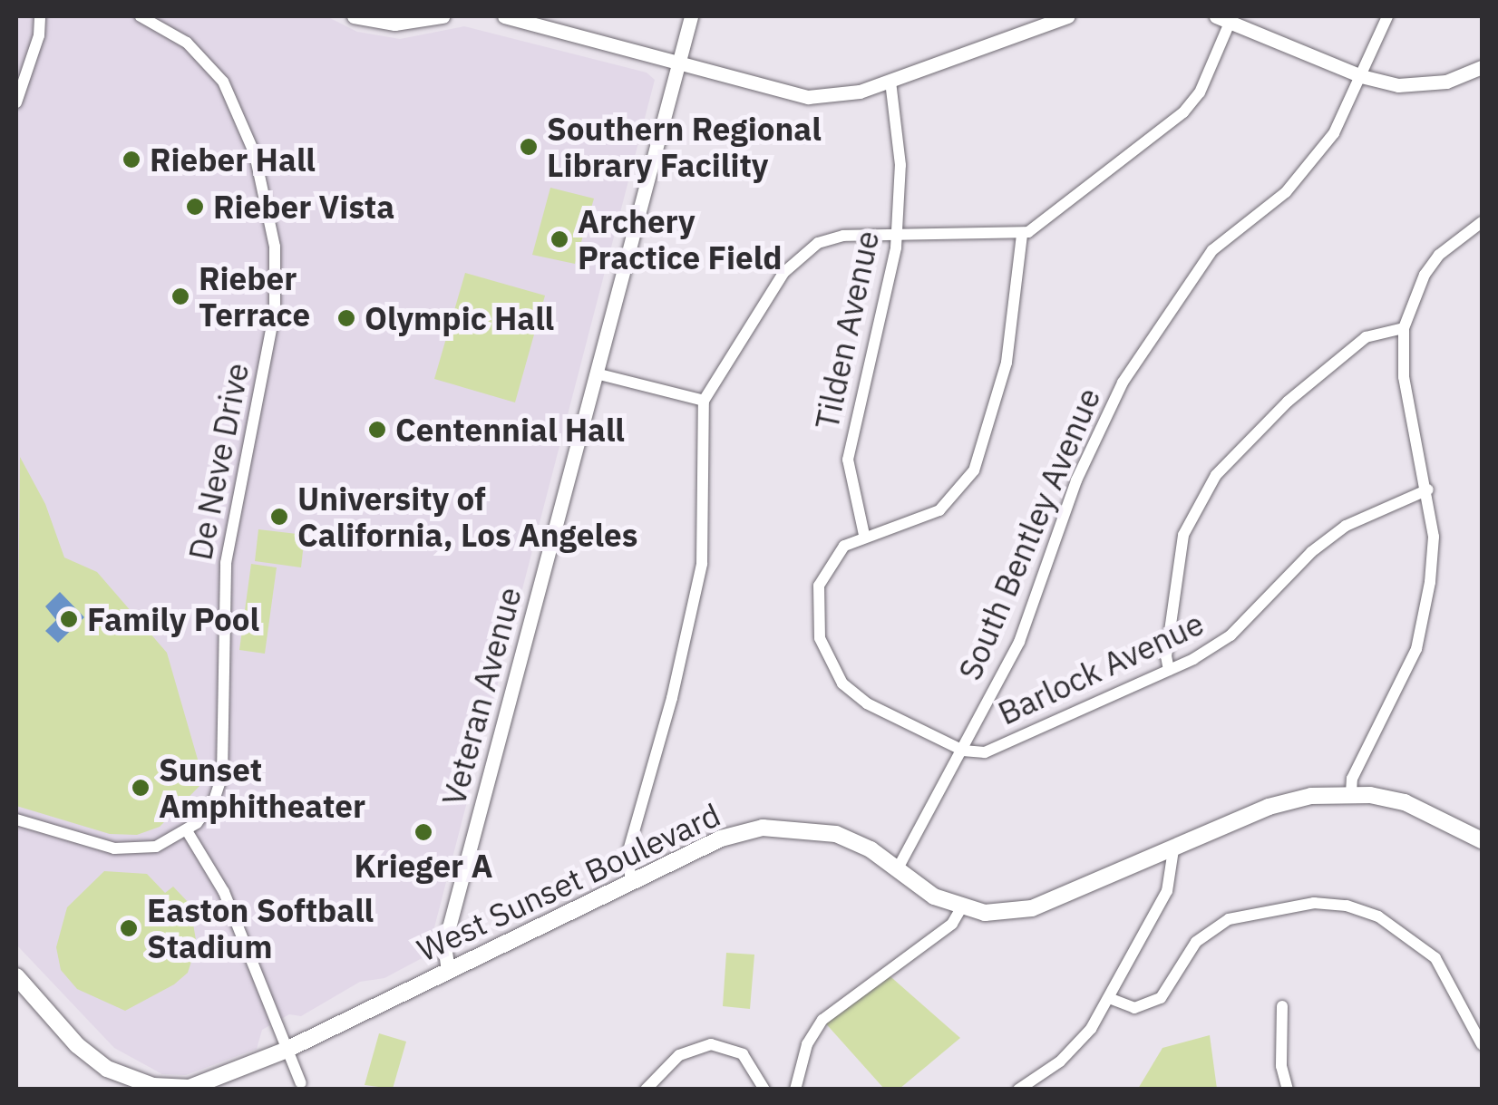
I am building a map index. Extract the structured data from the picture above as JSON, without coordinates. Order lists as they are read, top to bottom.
{
  "streets": {
    "main road": ["West Sunset Boulevard"],
    "street": [
      "Tilden Avenue",
      "De Neve Drive",
      "South Bentley Avenue",
      "Barlock Avenue",
      "Veteran Avenue"
    ]
  },
  "crossings": [
    ["South Bentley Avenue", "Barlock Avenue"],
    ["South Bentley Avenue", "West Sunset Boulevard"],
    ["Veteran Avenue", "West Sunset Boulevard"]
  ],
  "places": [
    "Southern Regional Library Facility",
    "Rieber Hall",
    "Rieber Vista",
    "Archery Practice Field",
    "Rieber Terrace",
    "Olympic Hall",
    "Centennial Hall",
    "University of California, Los Angeles",
    "Family Pool",
    "Sunset Amphitheater",
    "Krieger A",
    "Easton Softball Stadium"
  ]
}
